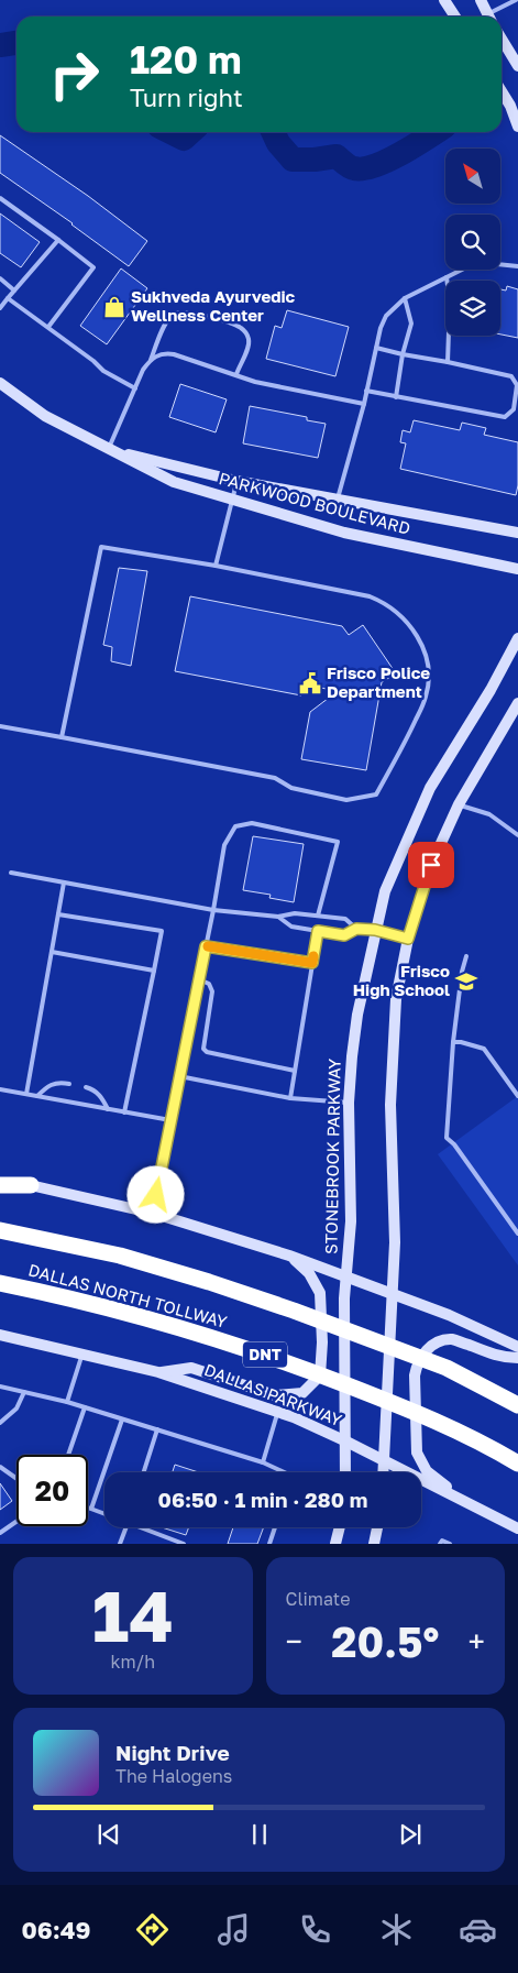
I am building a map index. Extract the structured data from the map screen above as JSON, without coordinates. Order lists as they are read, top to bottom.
{
  "streets": {
    "highway": ["DALLAS NORTH TOLLWAY", "DNT"],
    "main road": ["PARKWOOD BOULEVARD", "STONEBROOK PARKWAY", "DALLAS PARKWAY"]
  },
  "crossings": [
    ["STONEBROOK PARKWAY", "DALLAS PARKWAY"]
  ],
  "places": {
    "shop": ["Sukhveda Ayurvedic Wellness Center"],
    "public building": ["Frisco Police Department"],
    "school or university": ["Frisco High School"]
  },
  "north": "top left",
  "page": {
    "turn": ["120 m", "Turn right"],
    "limit": "20",
    "trip": "06:50 · 1 min · 280 m",
    "tile": [
      ["14", "km/h"],
      "Climate"
    ],
    "heat": ["−", "20.5°", "+"],
    "song": ["Night Drive", "The Halogens"],
    "tabs": "06:49"
  }
}
